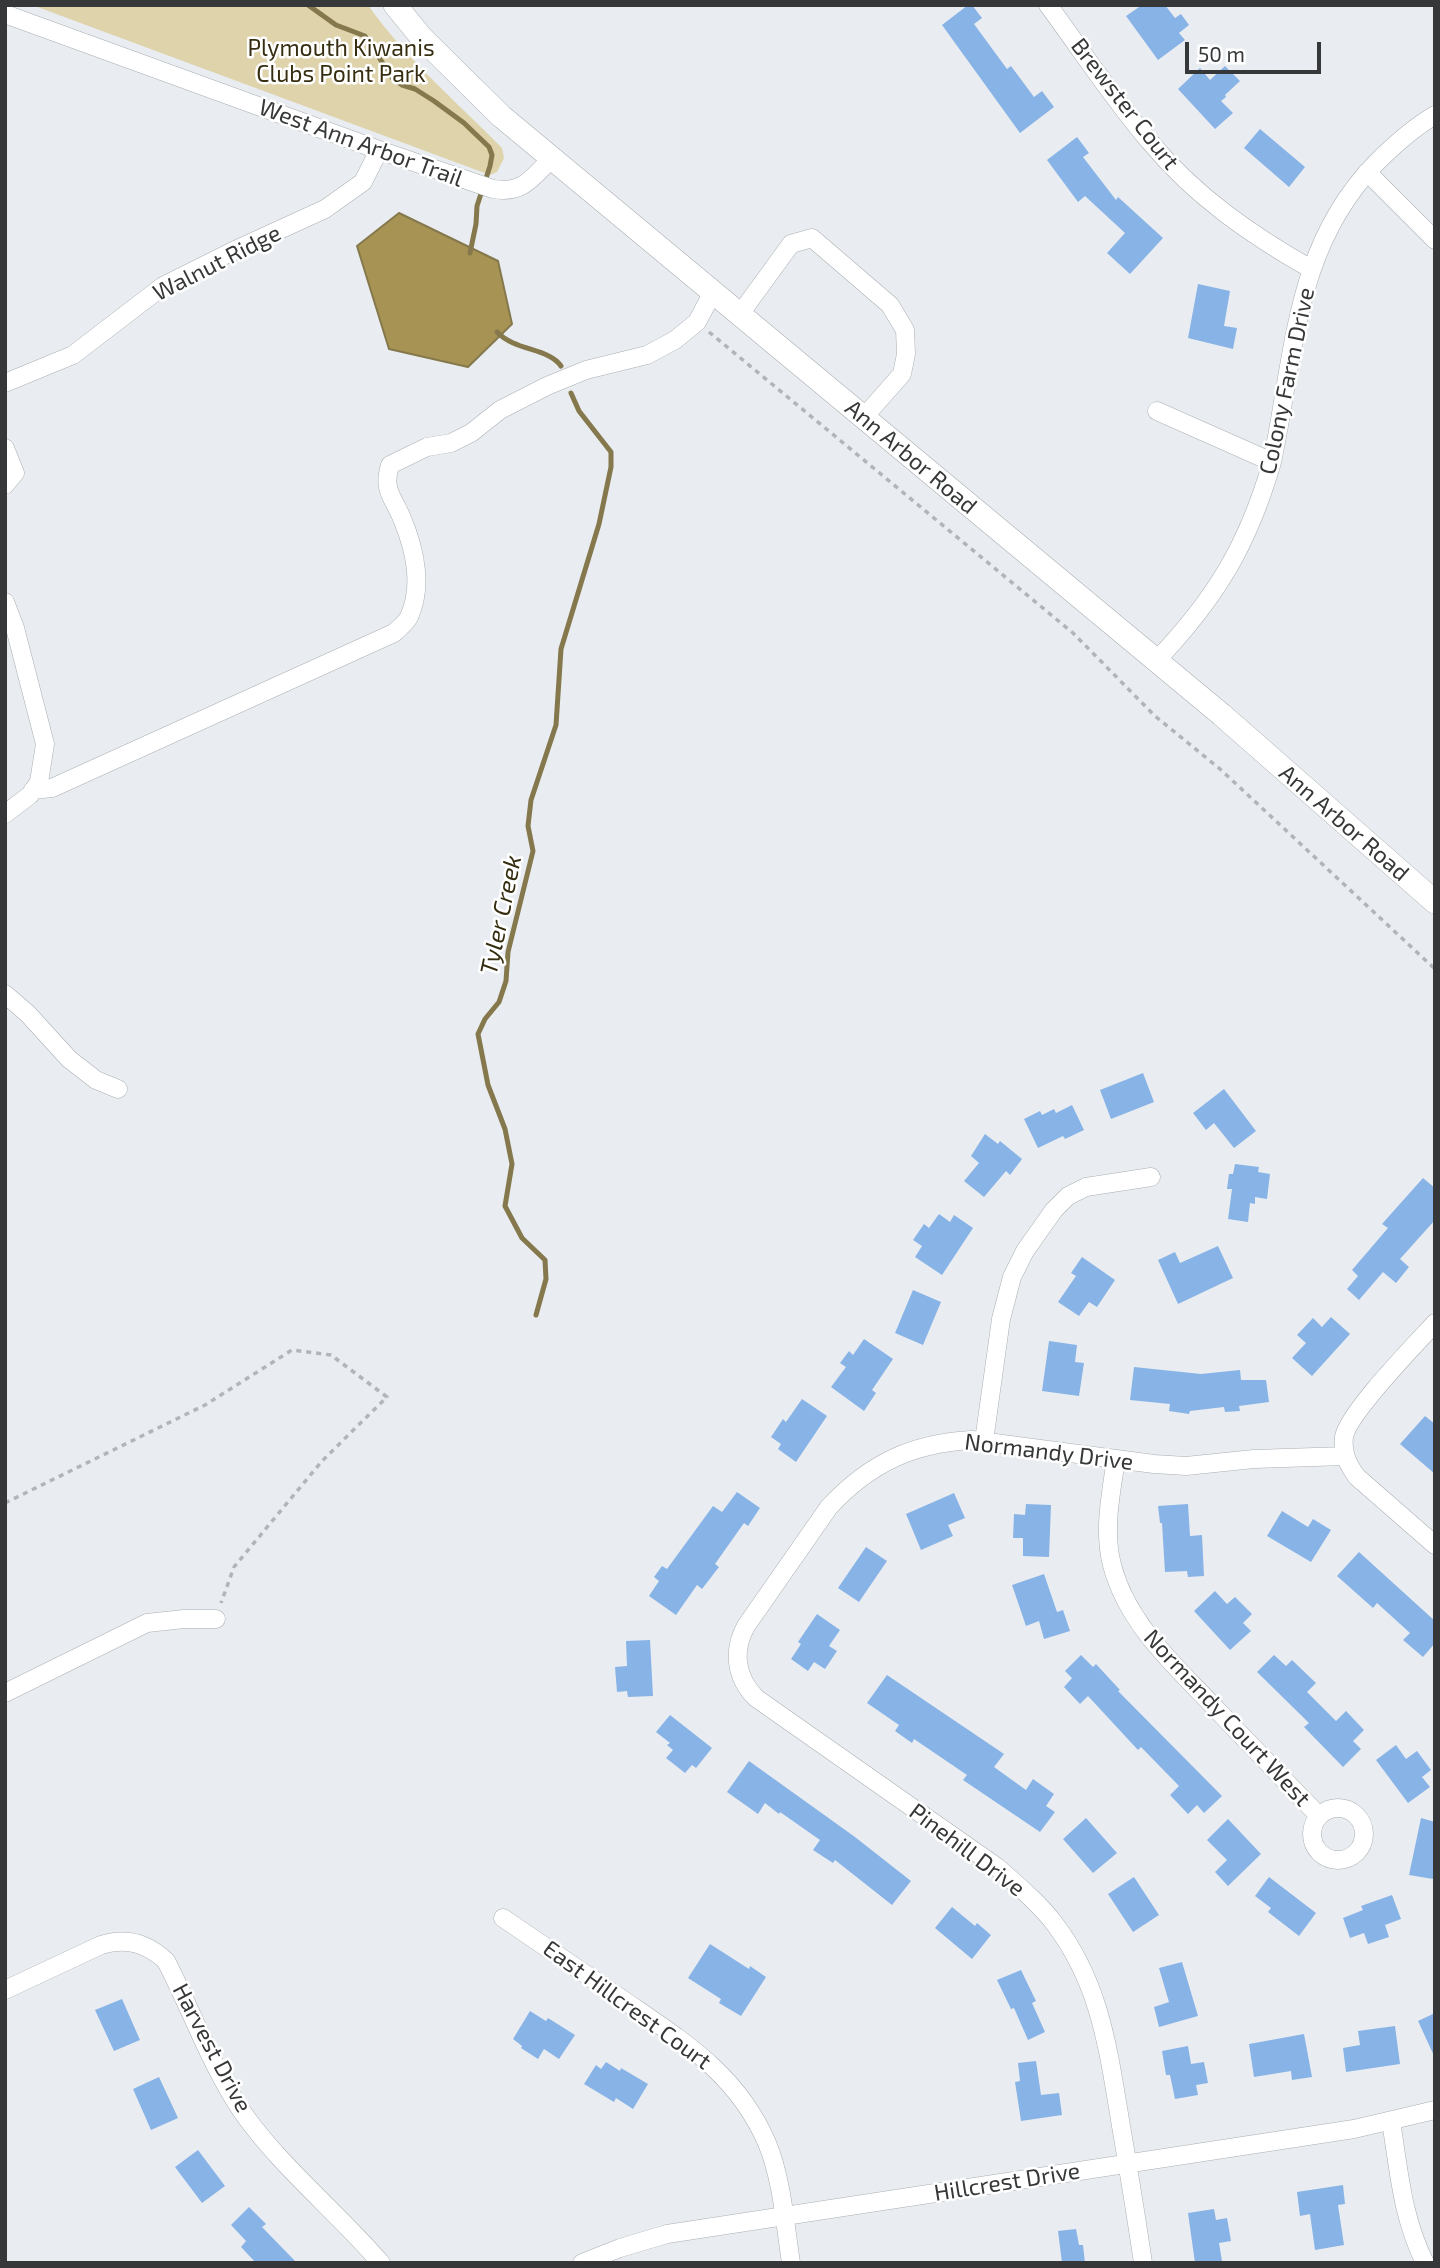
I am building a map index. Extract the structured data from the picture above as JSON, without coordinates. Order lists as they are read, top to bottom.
{
  "streets": {
    "main road": ["Ann Arbor Road"],
    "street": [
      "Brewster Court",
      "West Ann Arbor Trail",
      "Walnut Ridge",
      "Colony Farm Drive",
      "Normandy Drive",
      "Normandy Court West",
      "Pinehill Drive",
      "East Hillcrest Court",
      "Harvest Drive",
      "Hillcrest Drive"
    ]
  },
  "crossings": [
    ["Brewster Court", "Colony Farm Drive"],
    ["West Ann Arbor Trail", "Walnut Ridge"],
    ["West Ann Arbor Trail", "Ann Arbor Road"],
    ["Colony Farm Drive", "Ann Arbor Road"],
    ["Normandy Drive", "Normandy Court West"],
    ["Normandy Drive", "Pinehill Drive"],
    ["Pinehill Drive", "Hillcrest Drive"],
    ["East Hillcrest Court", "Hillcrest Drive"]
  ],
  "water": ["Tyler Creek"],
  "parks": ["Plymouth Kiwanis Clubs Point Park"],
  "scale_bar": "50 m"
}
